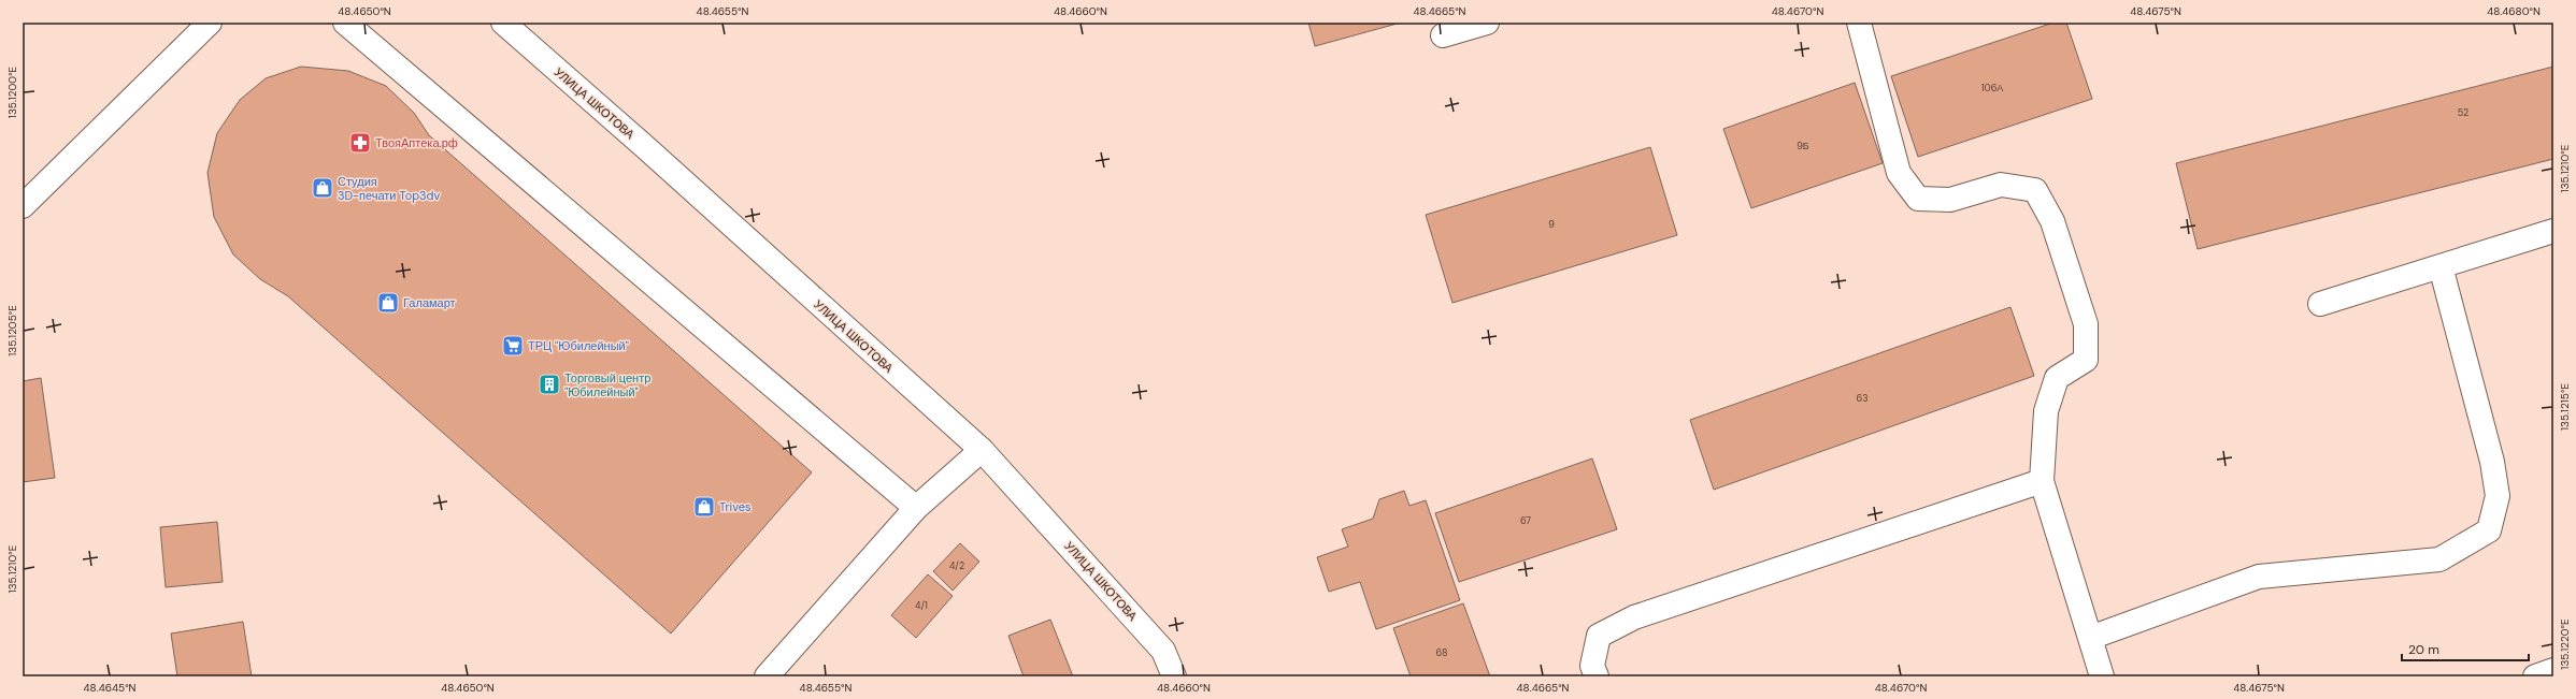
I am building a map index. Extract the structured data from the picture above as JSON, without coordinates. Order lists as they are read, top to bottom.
{
  "streets": {
    "street": ["УЛИЦА ШКОТОВА"]
  },
  "places": {
    "pharmacy": ["ТвояАптека.рф"],
    "shop": ["Студия 3D-печати Top3dv", "Галамарт", "Trives"],
    "supermarket": ["ТРЦ \"Юбилейный\""],
    "building": ["Торговый центр \"Юбилейный\""]
  },
  "house_numbers": [
    "106А",
    "52",
    "9Б",
    "9",
    "63",
    "67",
    "4/2",
    "4/1",
    "68"
  ],
  "scale_bar": "20 m",
  "coordinates": [
    "48.4650°N",
    "48.4655°N",
    "48.4660°N",
    "48.4665°N",
    "48.4670°N",
    "48.4675°N",
    "48.4680°N",
    "135.1200°E",
    "135.1210°E",
    "135.1205°E",
    "135.1215°E",
    "135.1220°E",
    "48.4645°N"
  ]
}
